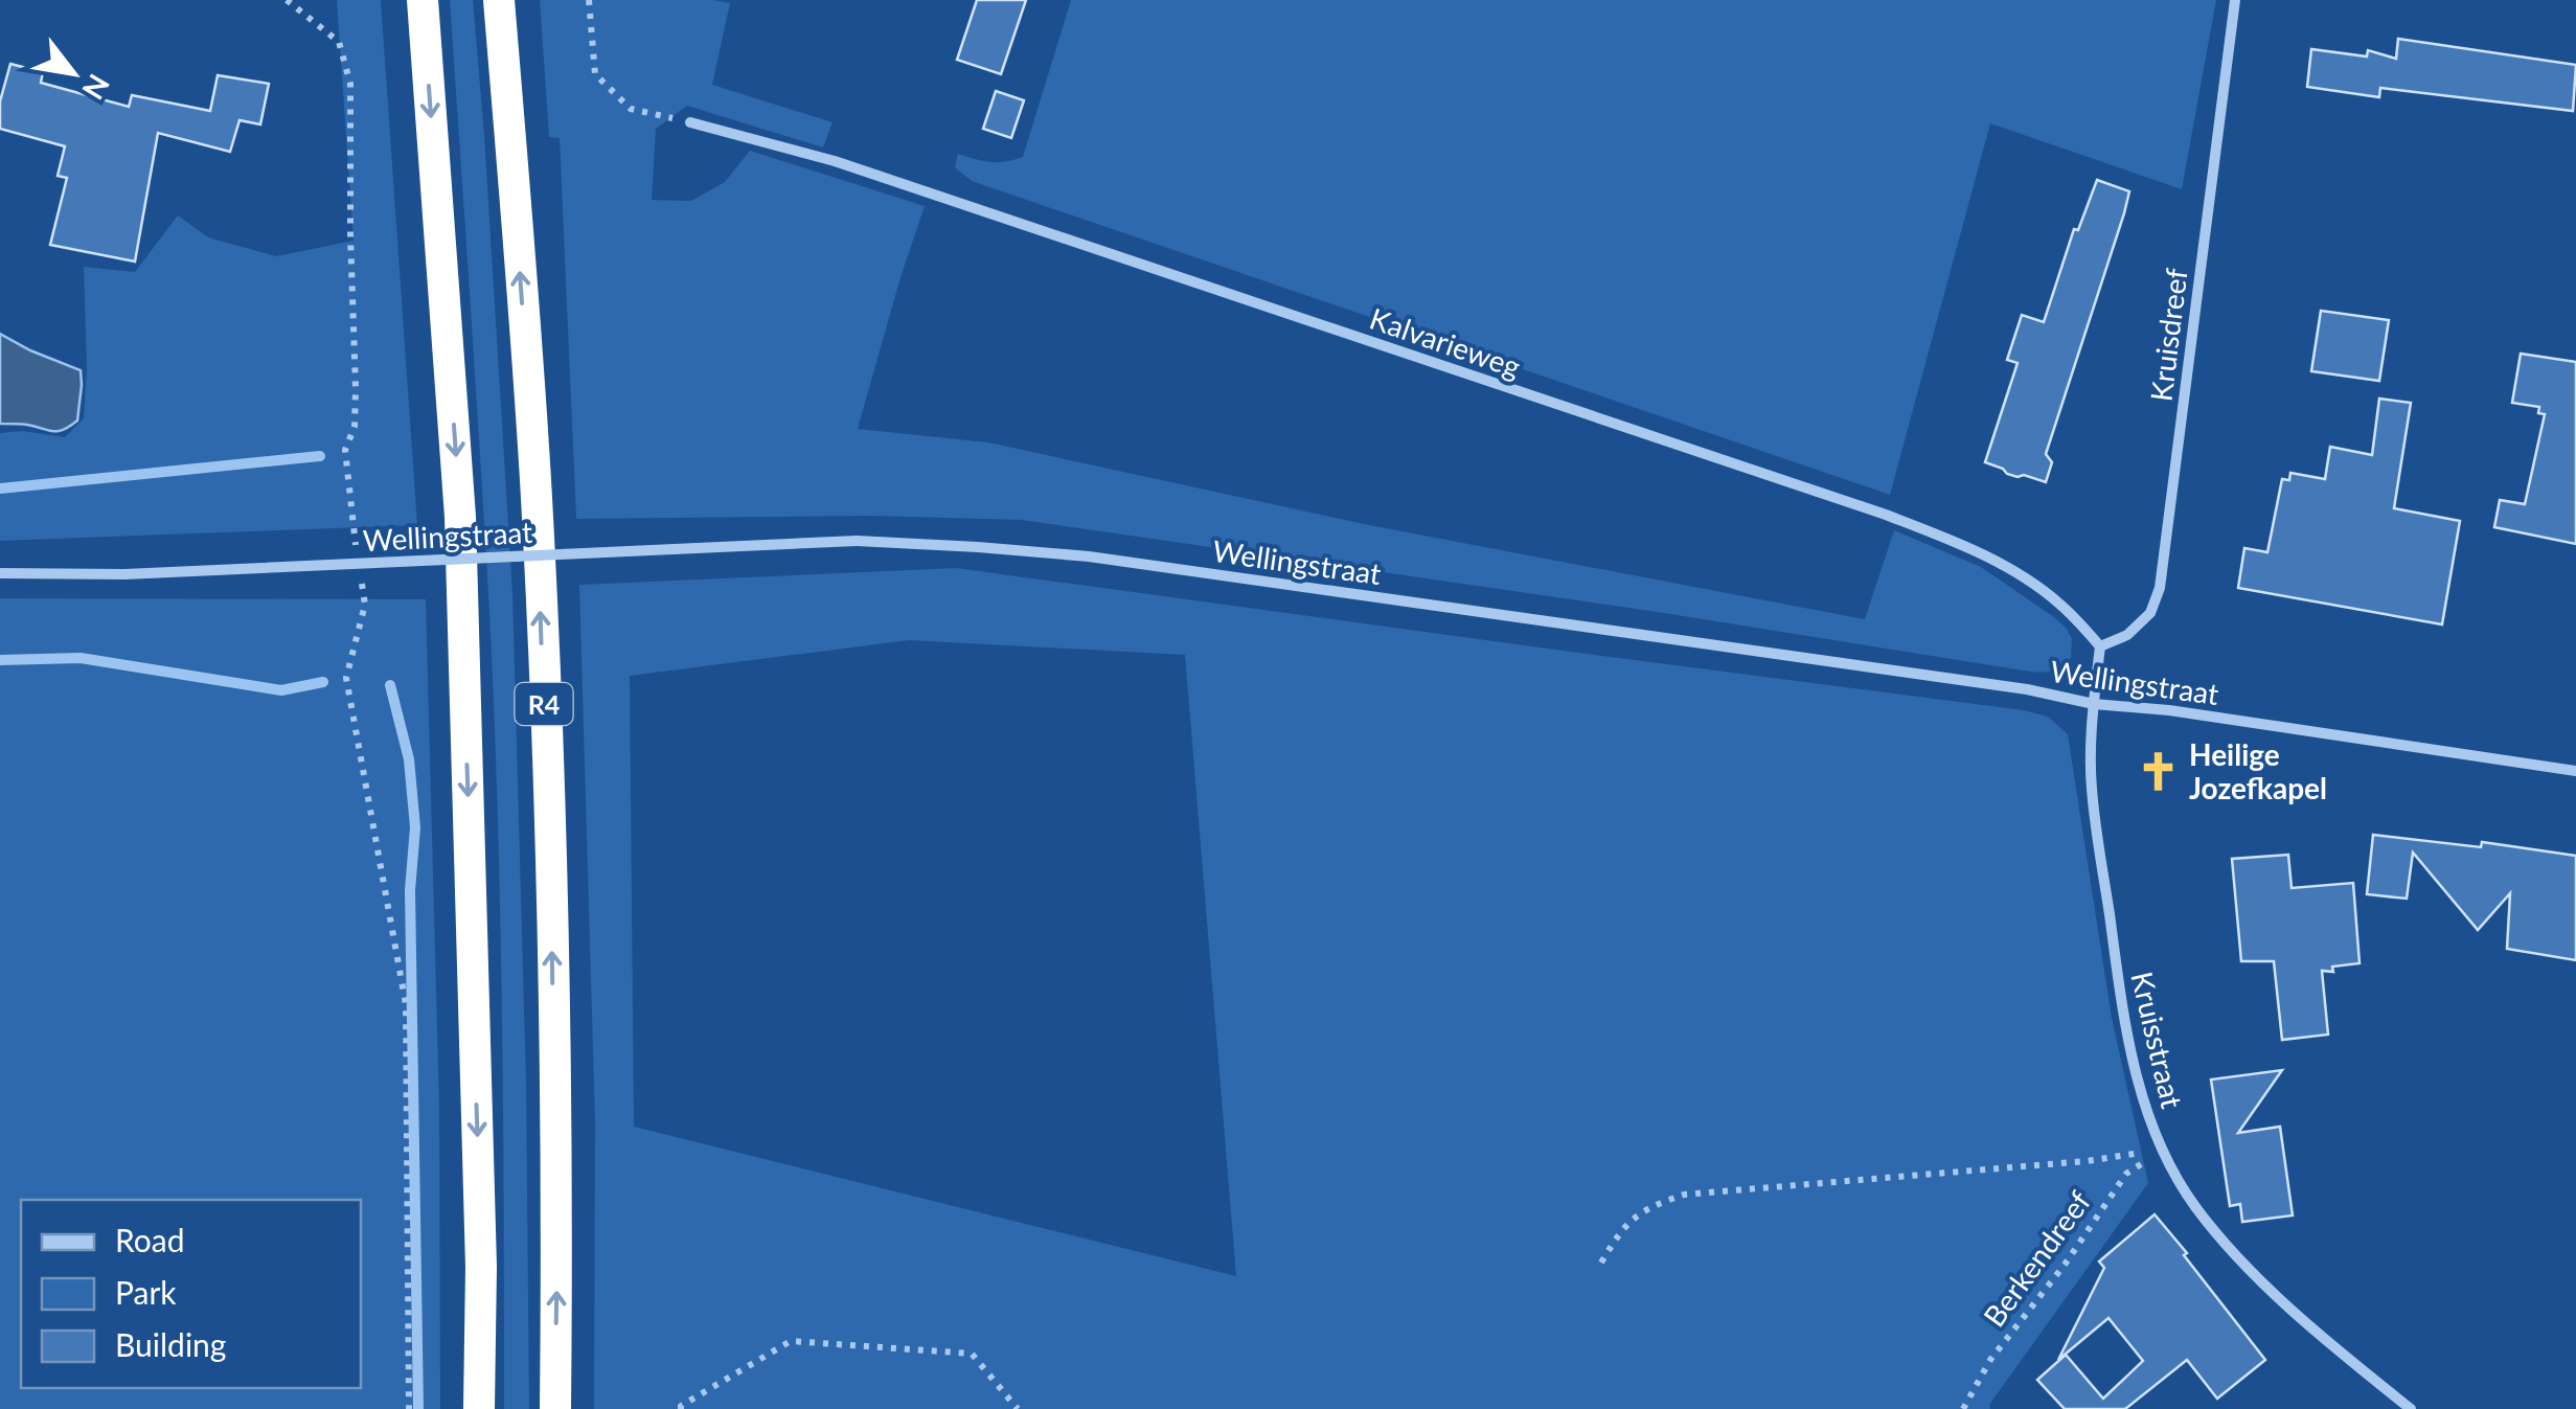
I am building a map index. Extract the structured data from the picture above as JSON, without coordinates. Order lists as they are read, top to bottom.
{
  "streets": {
    "highway": ["R4"],
    "street": [
      "Kruisdreef",
      "Kalvarieweg",
      "Wellingstraat",
      "Kruisstraat"
    ],
    "path": ["Berkendreef"]
  },
  "crossings": [
    ["Kruisdreef", "Kalvarieweg"],
    ["Wellingstraat", "Kruisstraat"],
    ["Kruisstraat", "Berkendreef"]
  ],
  "places": {
    "church": ["Heilige Jozefkapel"]
  },
  "legend": ["Road", "Park", "Building"],
  "north": "bottom right"
}
